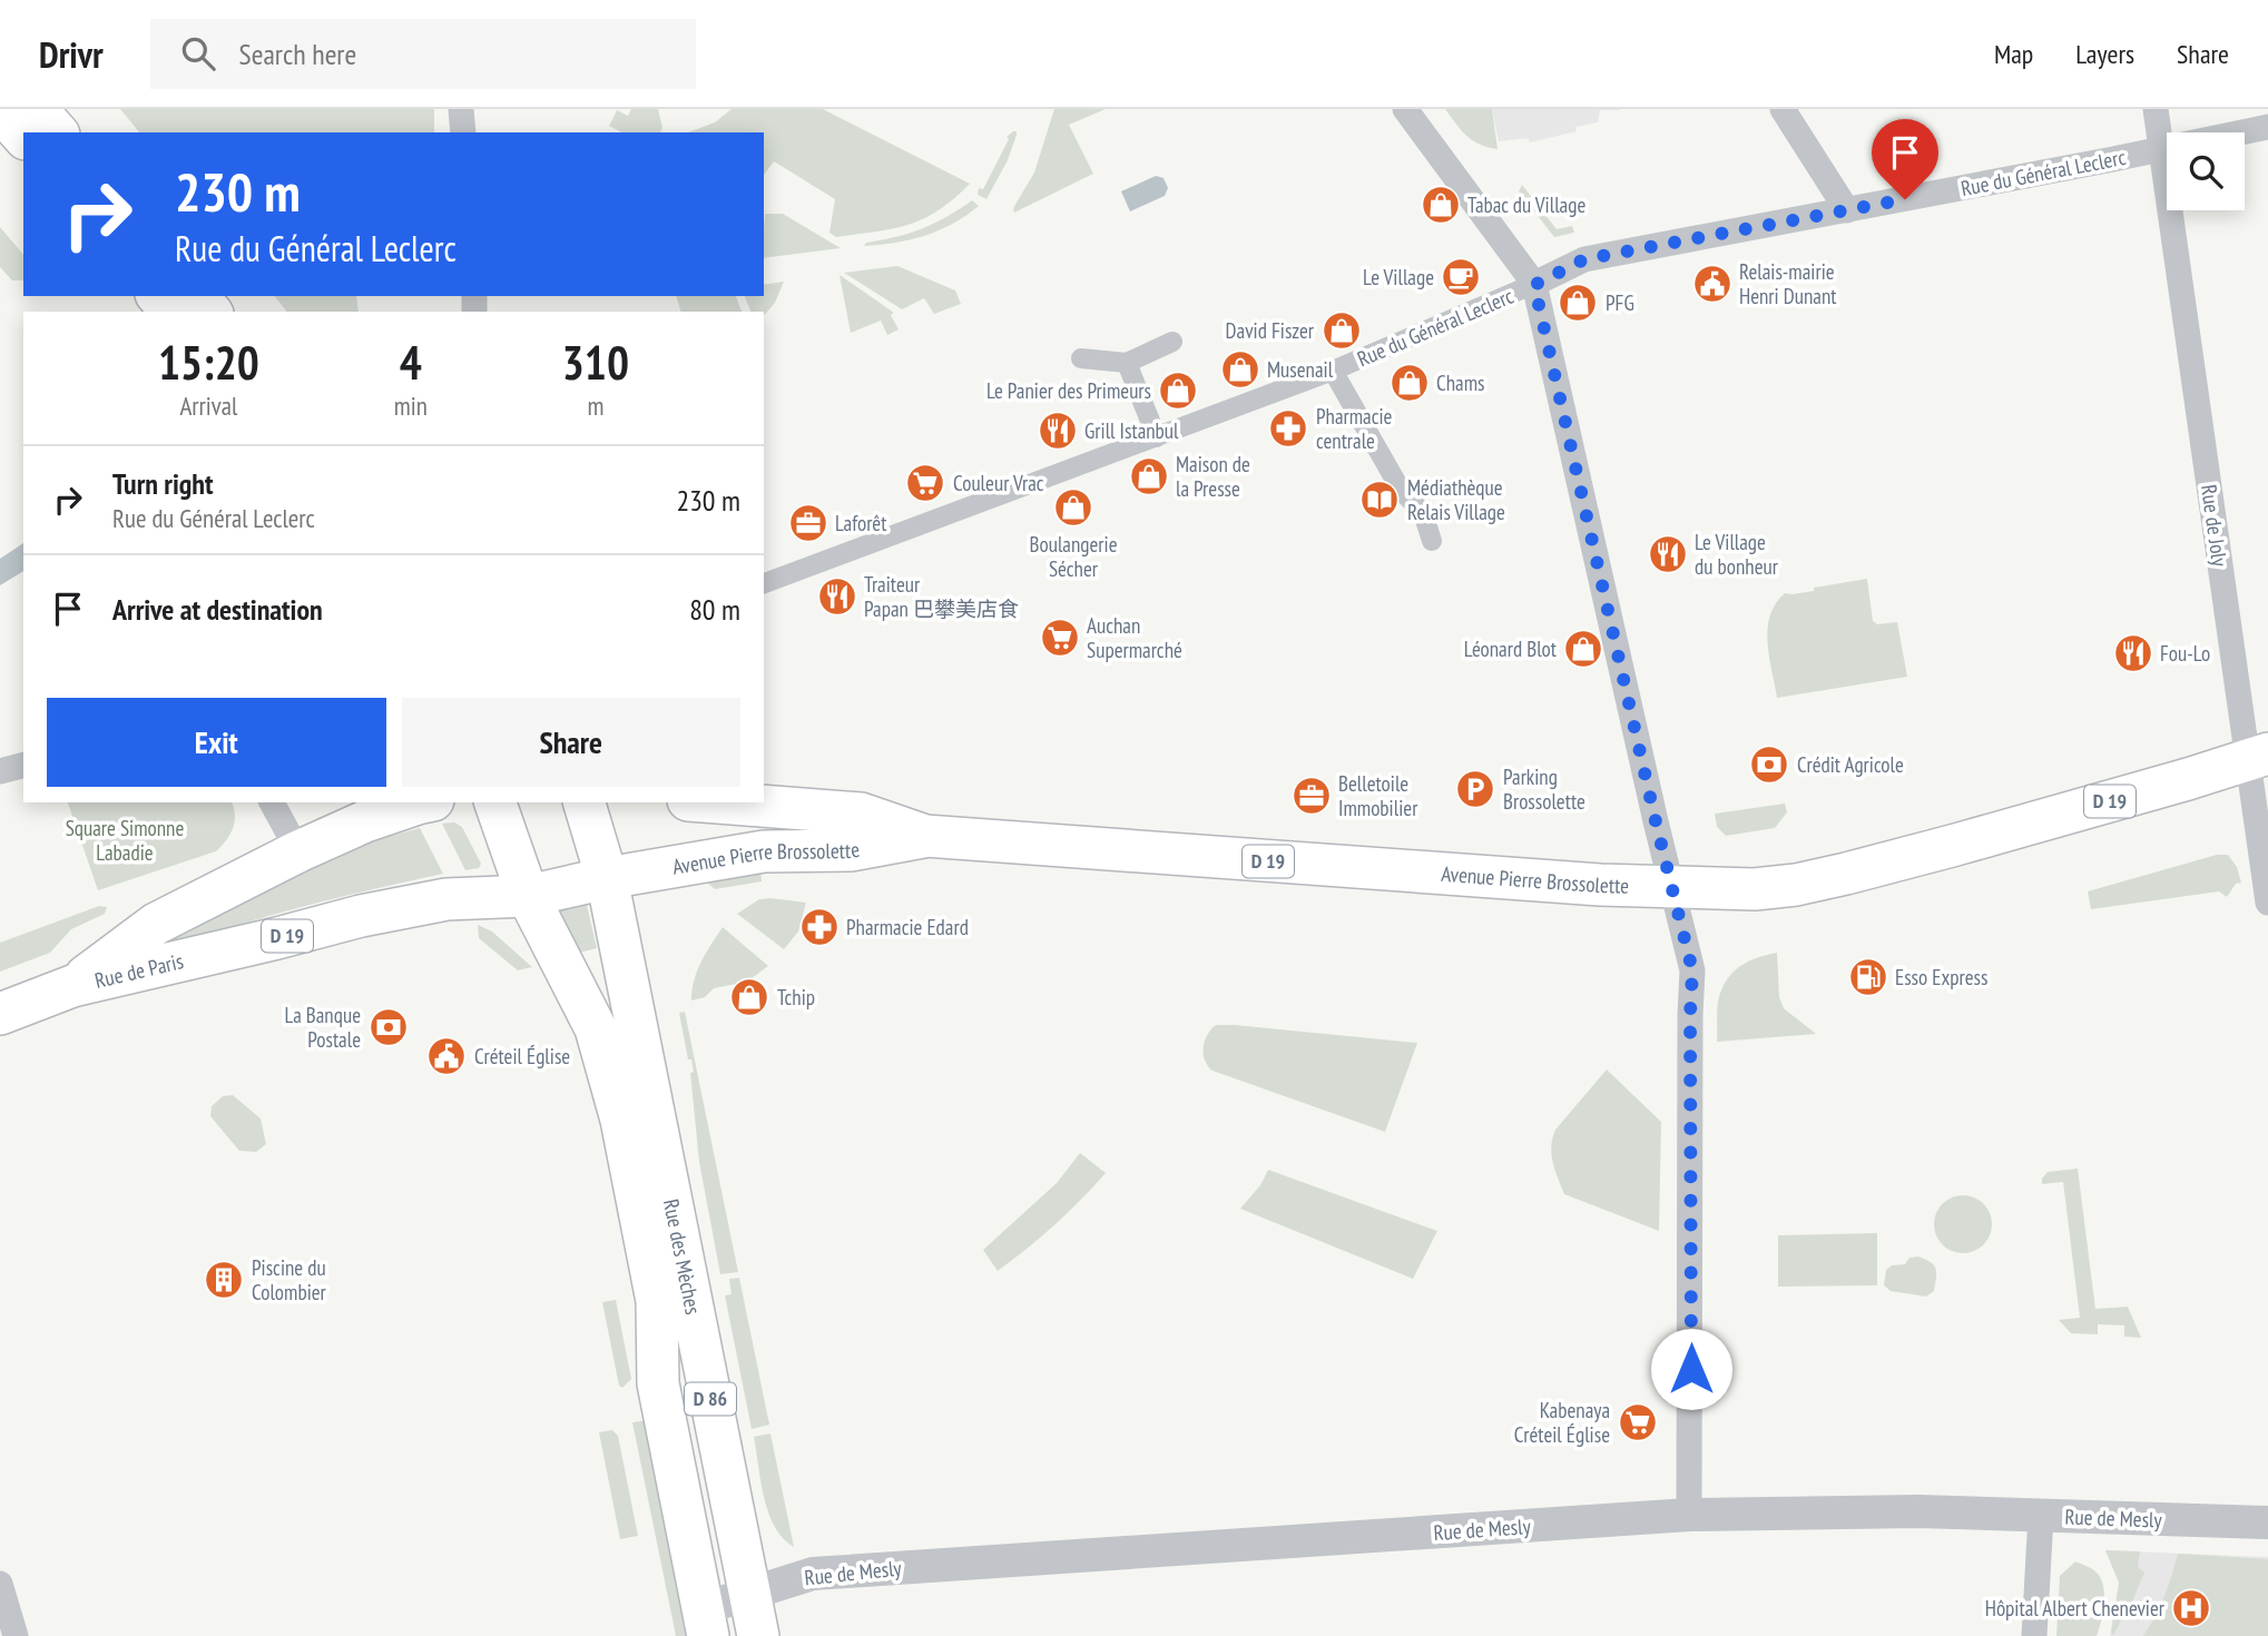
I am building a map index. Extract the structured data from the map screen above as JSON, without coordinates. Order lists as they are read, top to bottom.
{
  "streets": {
    "main road": [
      "D 19",
      "Avenue Pierre Brossolette",
      "Rue de Paris",
      "Rue des Mèches",
      "D 86"
    ],
    "street": ["Rue du Général Leclerc", "Rue de Joly", "Rue de Mesly"]
  },
  "crossings": [
    ["Rue du Général Leclerc", "Rue de Joly"],
    ["Rue de Joly", "Avenue Pierre Brossolette"],
    ["D 19", "Rue de Paris"],
    ["Avenue Pierre Brossolette", "Rue de Paris"],
    ["Avenue Pierre Brossolette", "Rue des Mèches"],
    ["Avenue Pierre Brossolette", "D 86"],
    ["Rue de Paris", "Rue des Mèches"],
    ["Rue de Paris", "D 86"],
    ["Rue des Mèches", "D 86"],
    ["Rue des Mèches", "Rue de Mesly"]
  ],
  "parks": ["Square Simonne Labadie"],
  "places": {
    "shop": [
      "Tabac du Village",
      "PFG",
      "David Fiszer",
      "Musenail",
      "Chams",
      "Le Panier des Primeurs",
      "Maison de la Presse",
      "Boulangerie Sécher",
      "Léonard Blot",
      "Tchip"
    ],
    "cafe": ["Le Village"],
    "public building": ["Relais-mairie Henri Dunant", "Créteil Église"],
    "pharmacy": ["Pharmacie centrale", "Pharmacie Edard"],
    "restaurant": [
      "Grill Istanbul",
      "Le Village du bonheur",
      "Traiteur Papan 巴攀美店食",
      "Fou-Lo"
    ],
    "supermarket": ["Couleur Vrac", "Auchan Supermarché", "Kabenaya Créteil Église"],
    "library": ["Médiathèque Relais Village"],
    "office": ["Laforêt", "Belletoile Immobilier"],
    "bank": ["Crédit Agricole", "La Banque Postale"],
    "parking": ["Parking Brossolette"],
    "fuel station": ["Esso Express"],
    "building": ["Piscine du Colombier"],
    "hospital": ["Hôpital Albert Chenevier"]
  },
  "page": {
    "header": "Drivr",
    "search": "Search here",
    "nav": ["Map", "Layers", "Share"],
    "turn": ["230 m", "Rue du Général Leclerc"],
    "eta": [
      "15:20",
      "Arrival",
      "4",
      "min",
      "310",
      "m"
    ],
    "list": [
      {
        "name": "Turn right",
        "note": "Rue du Général Leclerc",
        "value": "230 m"
      },
      {
        "name": "Arrive at destination",
        "value": "80 m"
      }
    ],
    "buttons": ["Exit", "Share"]
  }
}
